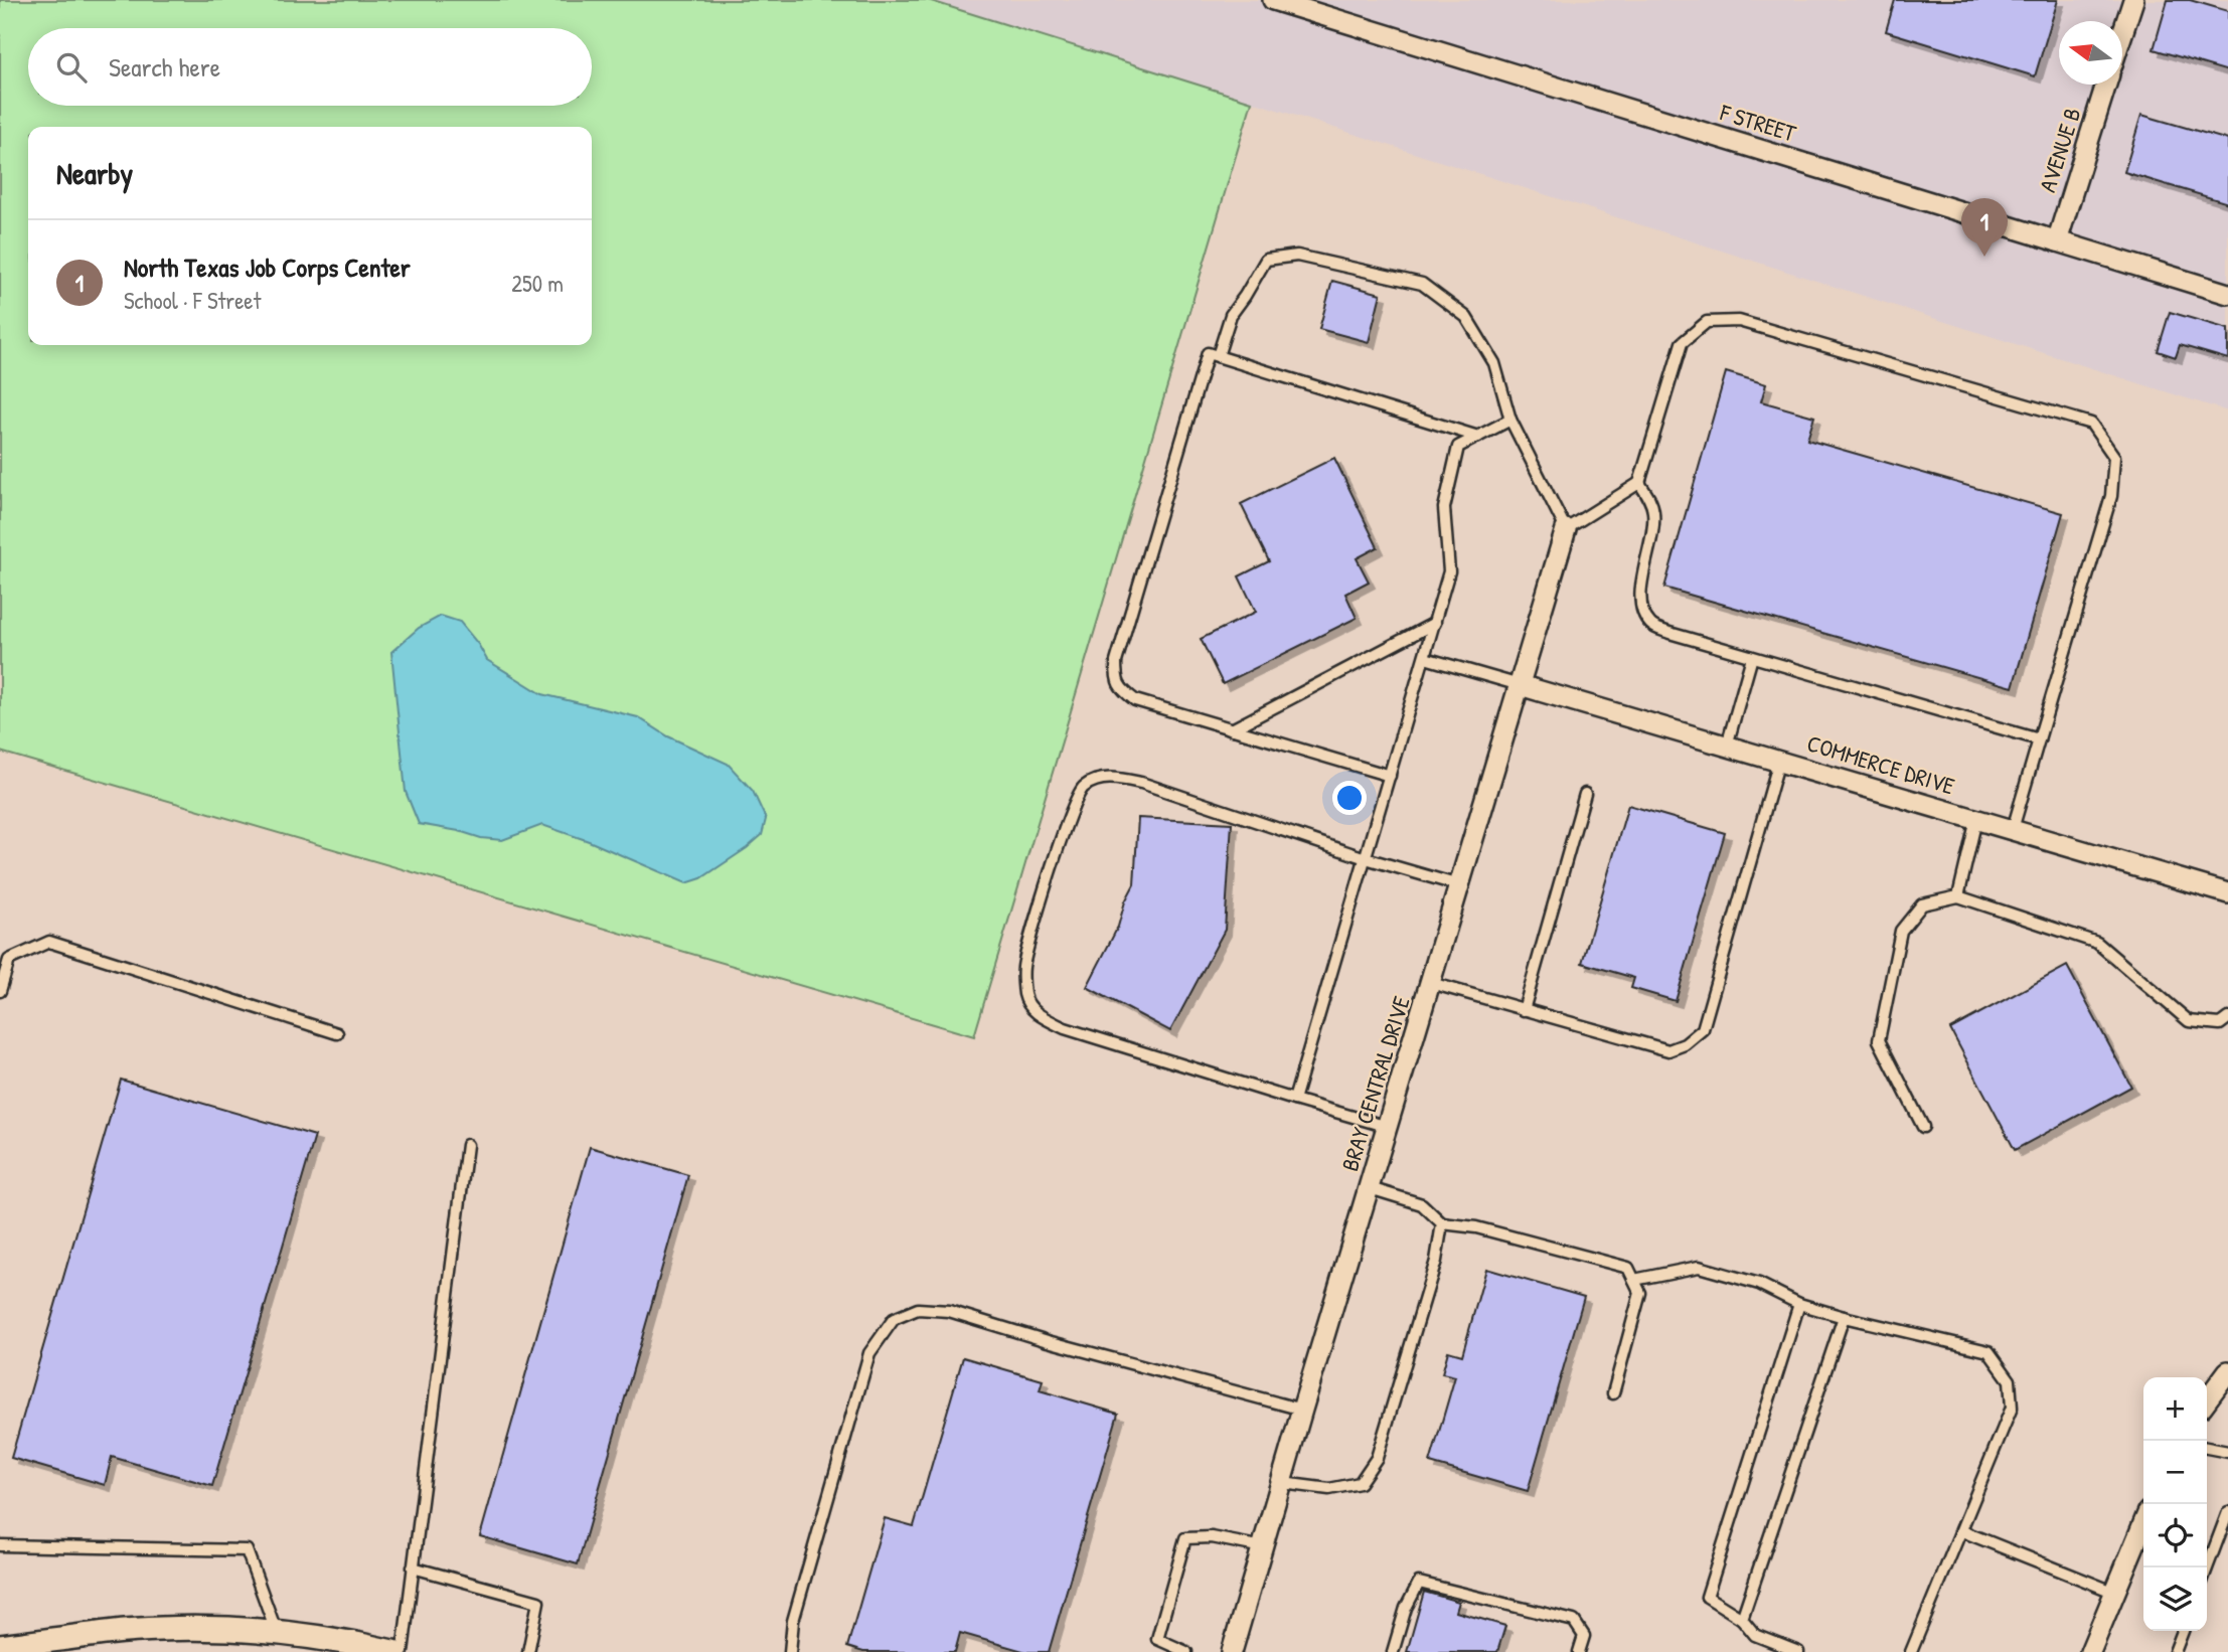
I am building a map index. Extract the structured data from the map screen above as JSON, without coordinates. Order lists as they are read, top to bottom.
{
  "streets": {
    "street": [
      "F STREET",
      "AVENUE B",
      "COMMERCE DRIVE",
      "BRAY CENTRAL DRIVE"
    ]
  },
  "crossings": [
    ["F STREET", "AVENUE B"],
    ["COMMERCE DRIVE", "BRAY CENTRAL DRIVE"]
  ],
  "north": "left",
  "page": {
    "search": "Search here",
    "heading": "Nearby",
    "pins": "1",
    "list": [
      {
        "mark": "1",
        "name": "North Texas Job Corps Center",
        "note": "School · F Street",
        "value": "250 m"
      }
    ],
    "map_buttons": ["+", "−"]
  }
}
